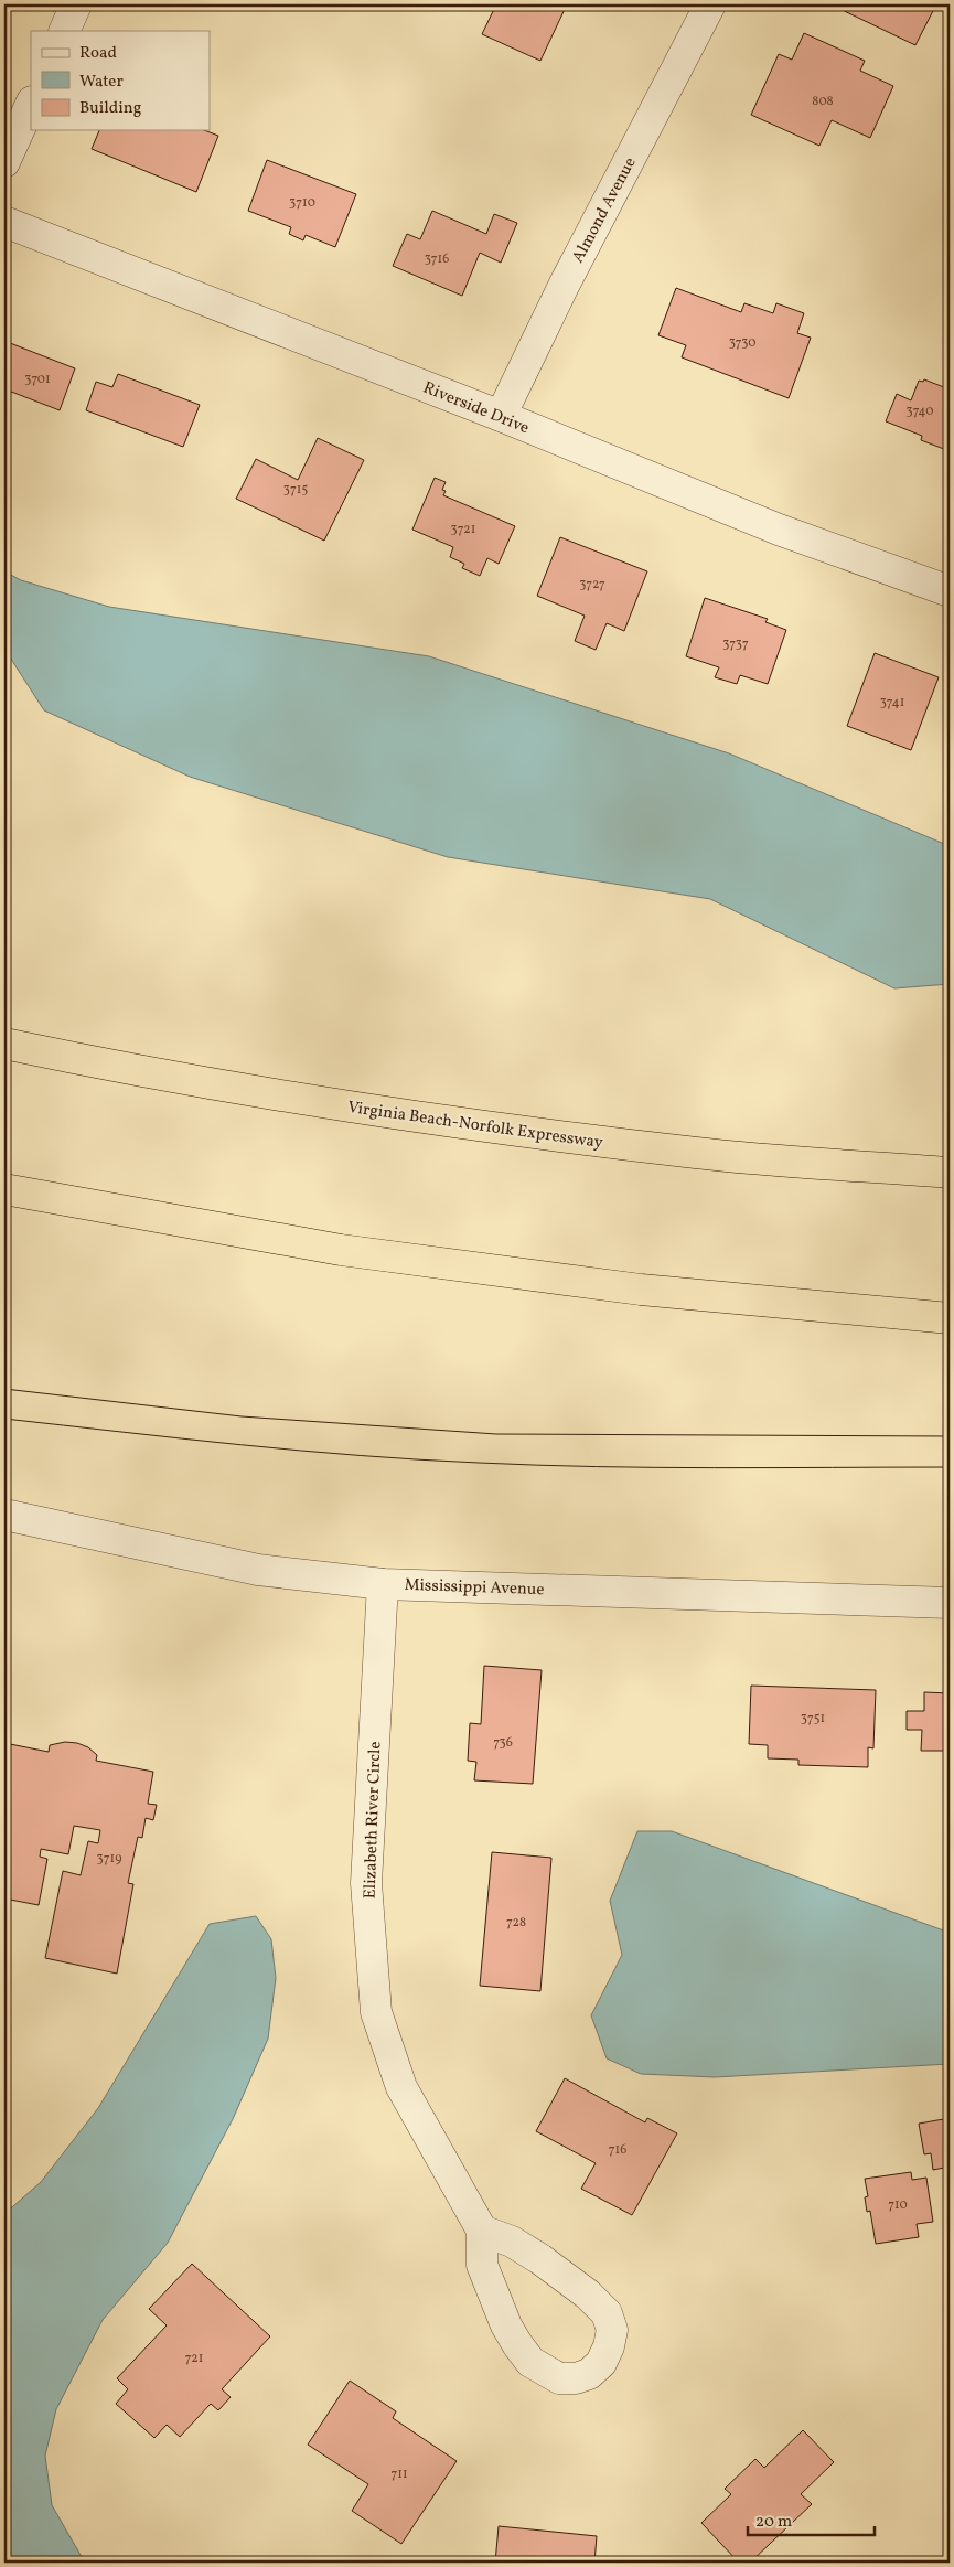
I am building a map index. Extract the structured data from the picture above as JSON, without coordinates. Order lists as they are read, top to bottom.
{
  "streets": {
    "highway": ["Virginia Beach-Norfolk Expressway"],
    "street": [
      "Almond Avenue",
      "Riverside Drive",
      "Mississippi Avenue",
      "Elizabeth River Circle"
    ]
  },
  "crossings": [
    ["Almond Avenue", "Riverside Drive"],
    ["Mississippi Avenue", "Elizabeth River Circle"]
  ],
  "house_numbers": [
    "808",
    "3710",
    "3716",
    "3730",
    "3701",
    "3740",
    "3715",
    "3721",
    "3727",
    "3737",
    "3741",
    "3751",
    "736",
    "3719",
    "728",
    "716",
    "710",
    "721",
    "711"
  ],
  "legend": ["Road", "Water", "Building"],
  "scale_bar": "20 m"
}
